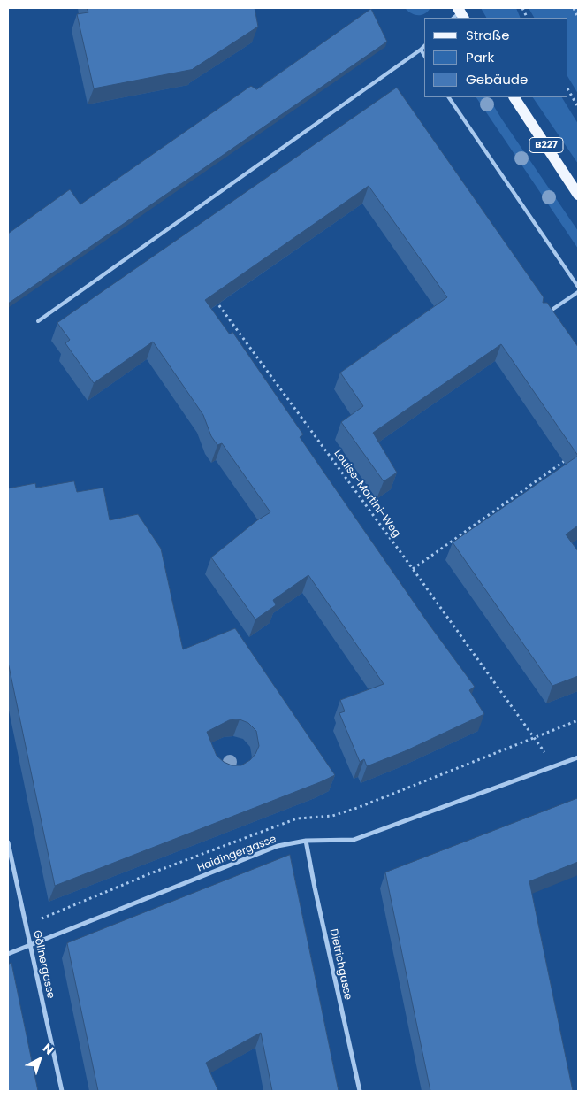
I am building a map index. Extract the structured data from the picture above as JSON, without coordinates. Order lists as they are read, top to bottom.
{
  "streets": {
    "main road": ["B227"],
    "street": ["Haidingergasse", "Göllnergasse", "Dietrichgasse"],
    "path": ["Louise-Martini-Weg"]
  },
  "crossings": [
    ["Louise-Martini-Weg", "Haidingergasse"],
    ["Haidingergasse", "Göllnergasse"],
    ["Haidingergasse", "Dietrichgasse"]
  ],
  "legend": ["Straße", "Park", "Gebäude"],
  "north": "top right"
}
